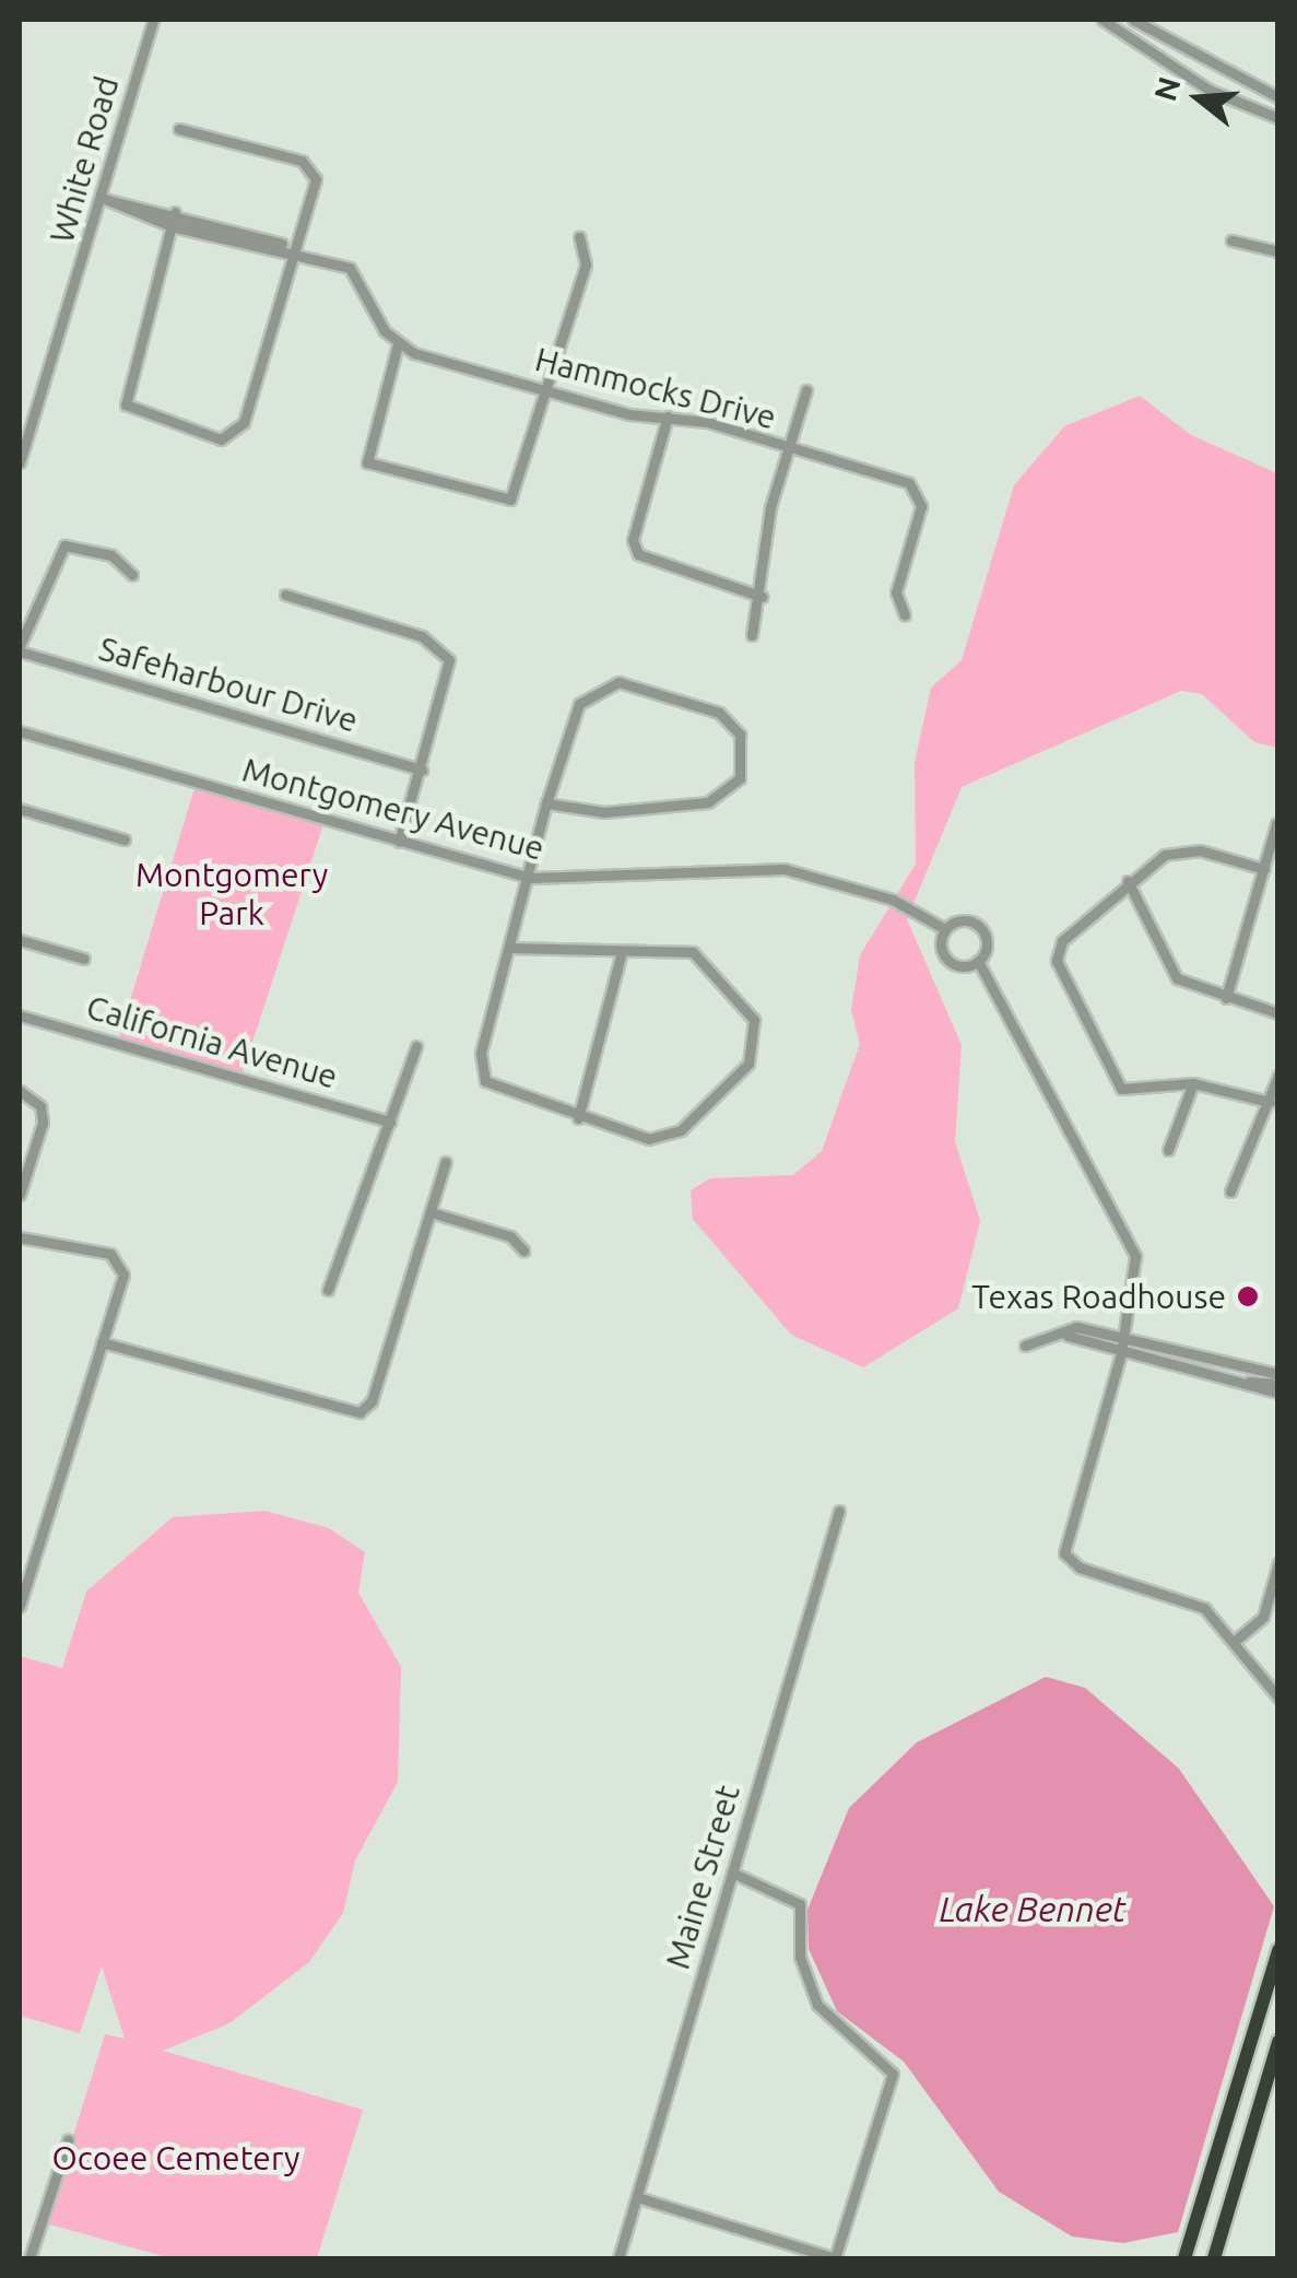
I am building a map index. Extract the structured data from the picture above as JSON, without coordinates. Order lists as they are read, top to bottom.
{
  "streets": {
    "street": [
      "White Road",
      "Hammocks Drive",
      "Safeharbour Drive",
      "Montgomery Avenue",
      "California Avenue",
      "Maine Street"
    ]
  },
  "water": ["Lake Bennet"],
  "parks": ["Montgomery Park", "Ocoee Cemetery"],
  "places": ["Texas Roadhouse"],
  "north": "left"
}
